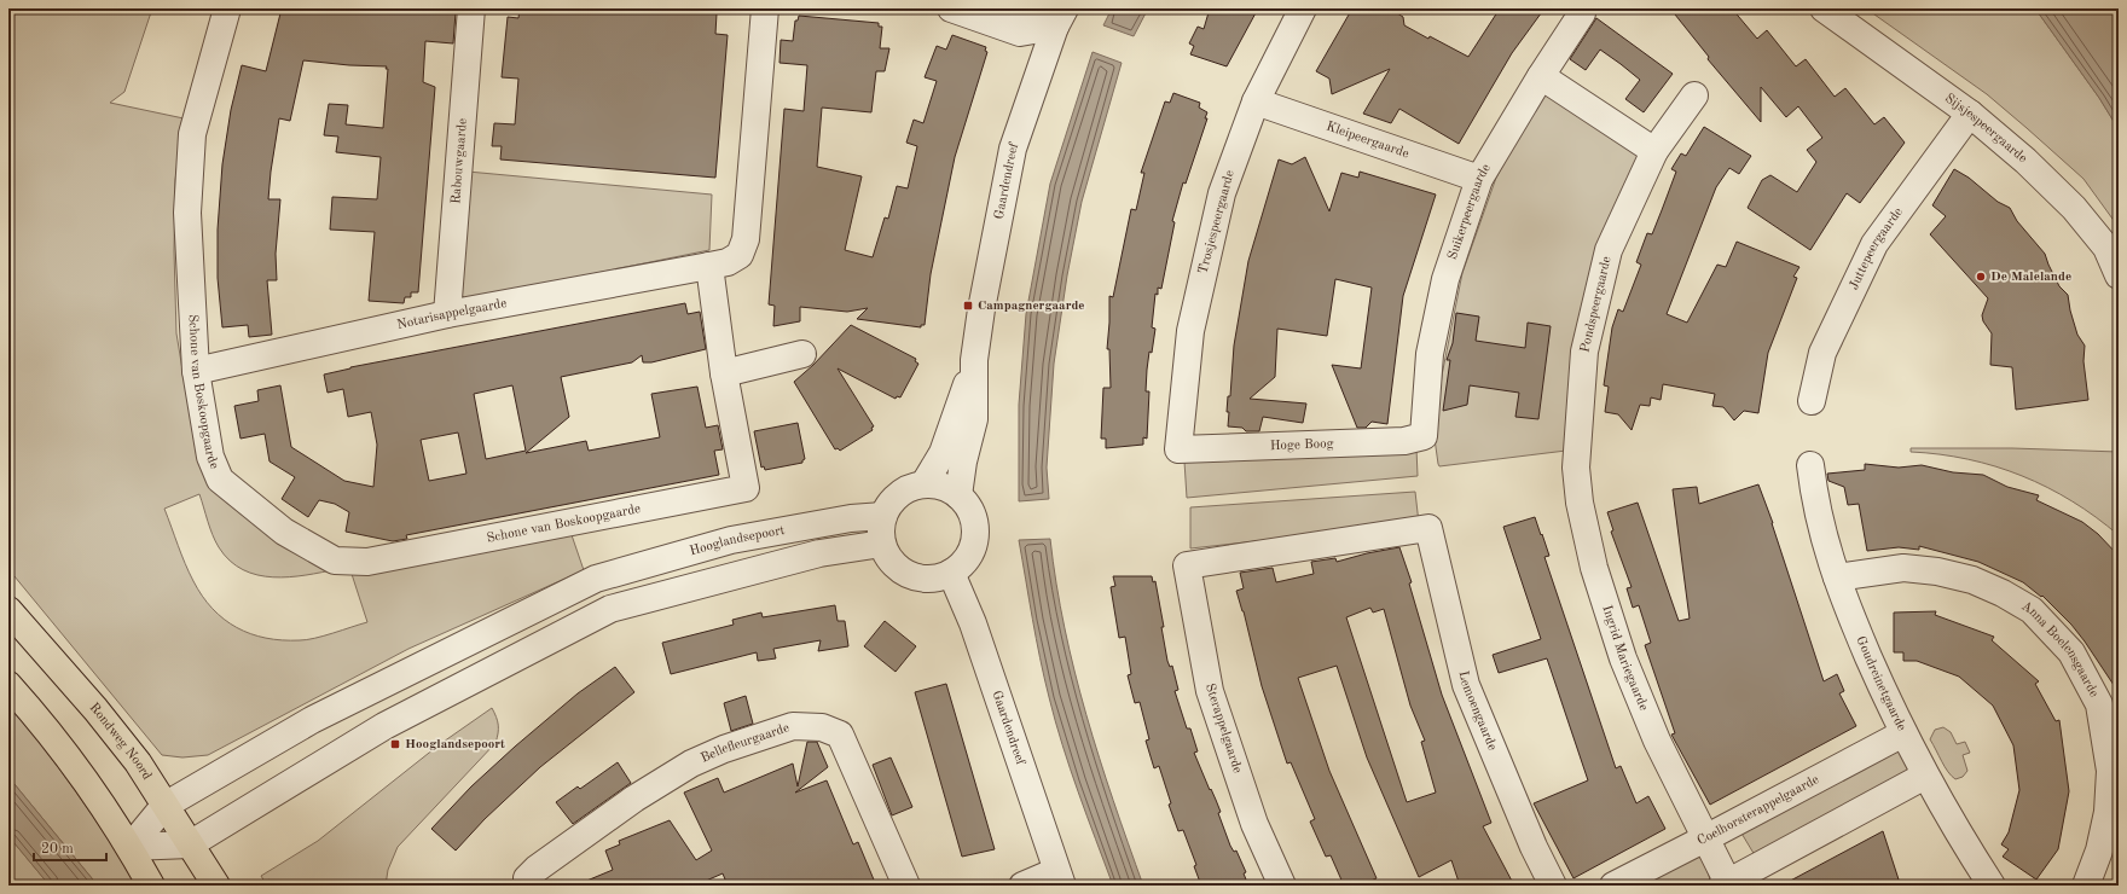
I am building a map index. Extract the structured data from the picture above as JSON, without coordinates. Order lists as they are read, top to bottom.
{
  "streets": {
    "main road": ["Rondweg Noord"],
    "street": [
      "Sijsjespeergaarde",
      "Kleipeergaarde",
      "Rabouwgaarde",
      "Gaardendreef",
      "Suikerpeergaarde",
      "Trosjespeergaarde",
      "Juttepeergaarde",
      "Pondspeergaarde",
      "Notarisappelgaarde",
      "Schone van Boskoopgaarde",
      "Hoge Boog",
      "Hooglandsepoort",
      "Anna Boelensgaarde",
      "Ingrid Mariegaarde",
      "Goudreinetgaarde",
      "Lemoengaarde",
      "Sterappelgaarde",
      "Bellefleurgaarde",
      "Coelhorsterappelgaarde"
    ]
  },
  "crossings": [
    ["Sijsjespeergaarde", "Juttepeergaarde"],
    ["Kleipeergaarde", "Suikerpeergaarde"],
    ["Kleipeergaarde", "Trosjespeergaarde"],
    ["Rabouwgaarde", "Notarisappelgaarde"],
    ["Gaardendreef", "Hooglandsepoort"],
    ["Suikerpeergaarde", "Hoge Boog"],
    ["Trosjespeergaarde", "Hoge Boog"],
    ["Pondspeergaarde", "Ingrid Mariegaarde"],
    ["Notarisappelgaarde", "Schone van Boskoopgaarde"],
    ["Hooglandsepoort", "Rondweg Noord"],
    ["Anna Boelensgaarde", "Goudreinetgaarde"],
    ["Ingrid Mariegaarde", "Coelhorsterappelgaarde"],
    ["Goudreinetgaarde", "Coelhorsterappelgaarde"],
    ["Lemoengaarde", "Sterappelgaarde"]
  ],
  "places": {
    "other": ["De Malelande"],
    "transit": ["Campagnergaarde", "Hooglandsepoort"]
  },
  "scale_bar": "20 m"
}
